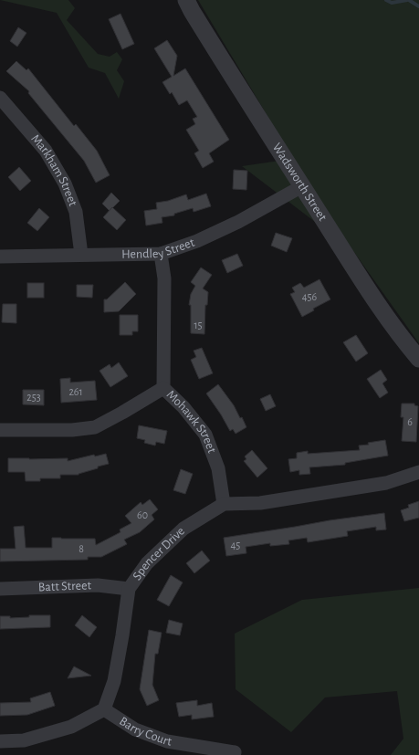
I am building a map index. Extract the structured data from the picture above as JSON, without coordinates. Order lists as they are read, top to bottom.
{
  "streets": {
    "street": [
      "Markham Street",
      "Wadsworth Street",
      "Hendley Street",
      "Mohawk Street",
      "Spencer Drive",
      "Batt Street",
      "Barry Court"
    ]
  },
  "crossings": [
    ["Markham Street", "Hendley Street"],
    ["Wadsworth Street", "Hendley Street"],
    ["Hendley Street", "Mohawk Street"],
    ["Mohawk Street", "Spencer Drive"],
    ["Spencer Drive", "Batt Street"],
    ["Spencer Drive", "Barry Court"]
  ],
  "house_numbers": [
    "456",
    "15",
    "261",
    "253",
    "6",
    "60",
    "45",
    "8"
  ]
}
